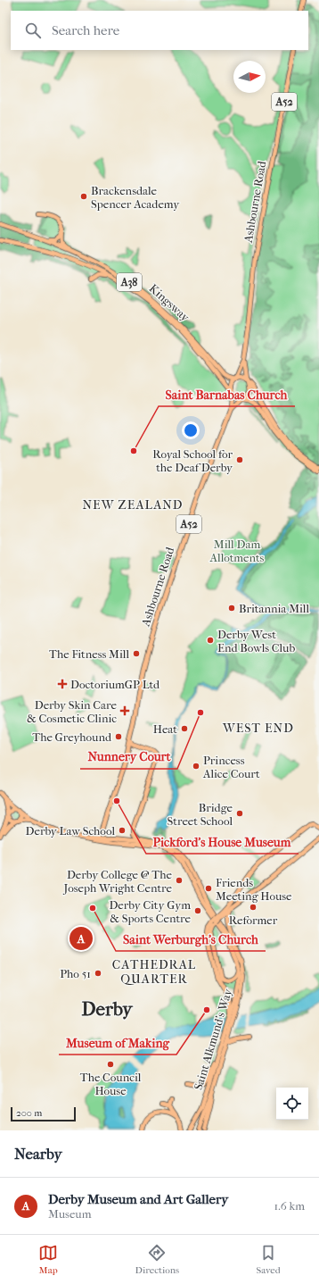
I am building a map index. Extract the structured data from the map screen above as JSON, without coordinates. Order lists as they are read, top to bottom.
{
  "streets": {
    "main road": [
      "A52",
      "Ashbourne Road",
      "A38",
      "Kingsway",
      "Saint Alkmund's Way"
    ]
  },
  "crossings": [
    ["A52", "Ashbourne Road"],
    ["Ashbourne Road", "Kingsway"]
  ],
  "districts": [
    "NEW ZEALAND",
    "WEST END",
    "CATHEDRAL QUARTER",
    "Derby"
  ],
  "parks": ["Mill Dam Allotments"],
  "places": {
    "other": [
      "Brackensdale Spencer Academy",
      "Saint Barnabas Church",
      "Royal School for the Deaf Derby",
      "Britannia Mill",
      "Derby West End Bowls Club",
      "The Fitness Mill",
      "Nunnery Court",
      "Heat",
      "The Greyhound",
      "Princess Alice Court",
      "Pickford's House Museum",
      "Bridge Street School",
      "Derby Law School",
      "Derby College @ The Joseph Wright Centre",
      "Friends Meeting House",
      "Reformer",
      "Saint Werburgh's Church",
      "Derby City Gym & Sports Centre",
      "Pho 51",
      "Museum of Making",
      "The Council House"
    ],
    "health": ["DoctoriumGP Ltd", "Derby Skin Care & Cosmetic Clinic"]
  },
  "scale_bar": "200 m",
  "north": "right",
  "page": {
    "search": "Search here",
    "pins": "A",
    "scale": "200 m",
    "heading": "Nearby",
    "list": [
      {
        "mark": "A",
        "name": "Derby Museum and Art Gallery",
        "note": "Museum",
        "value": "1.6 km"
      }
    ],
    "nav": ["Map", "Directions", "Saved"]
  }
}
